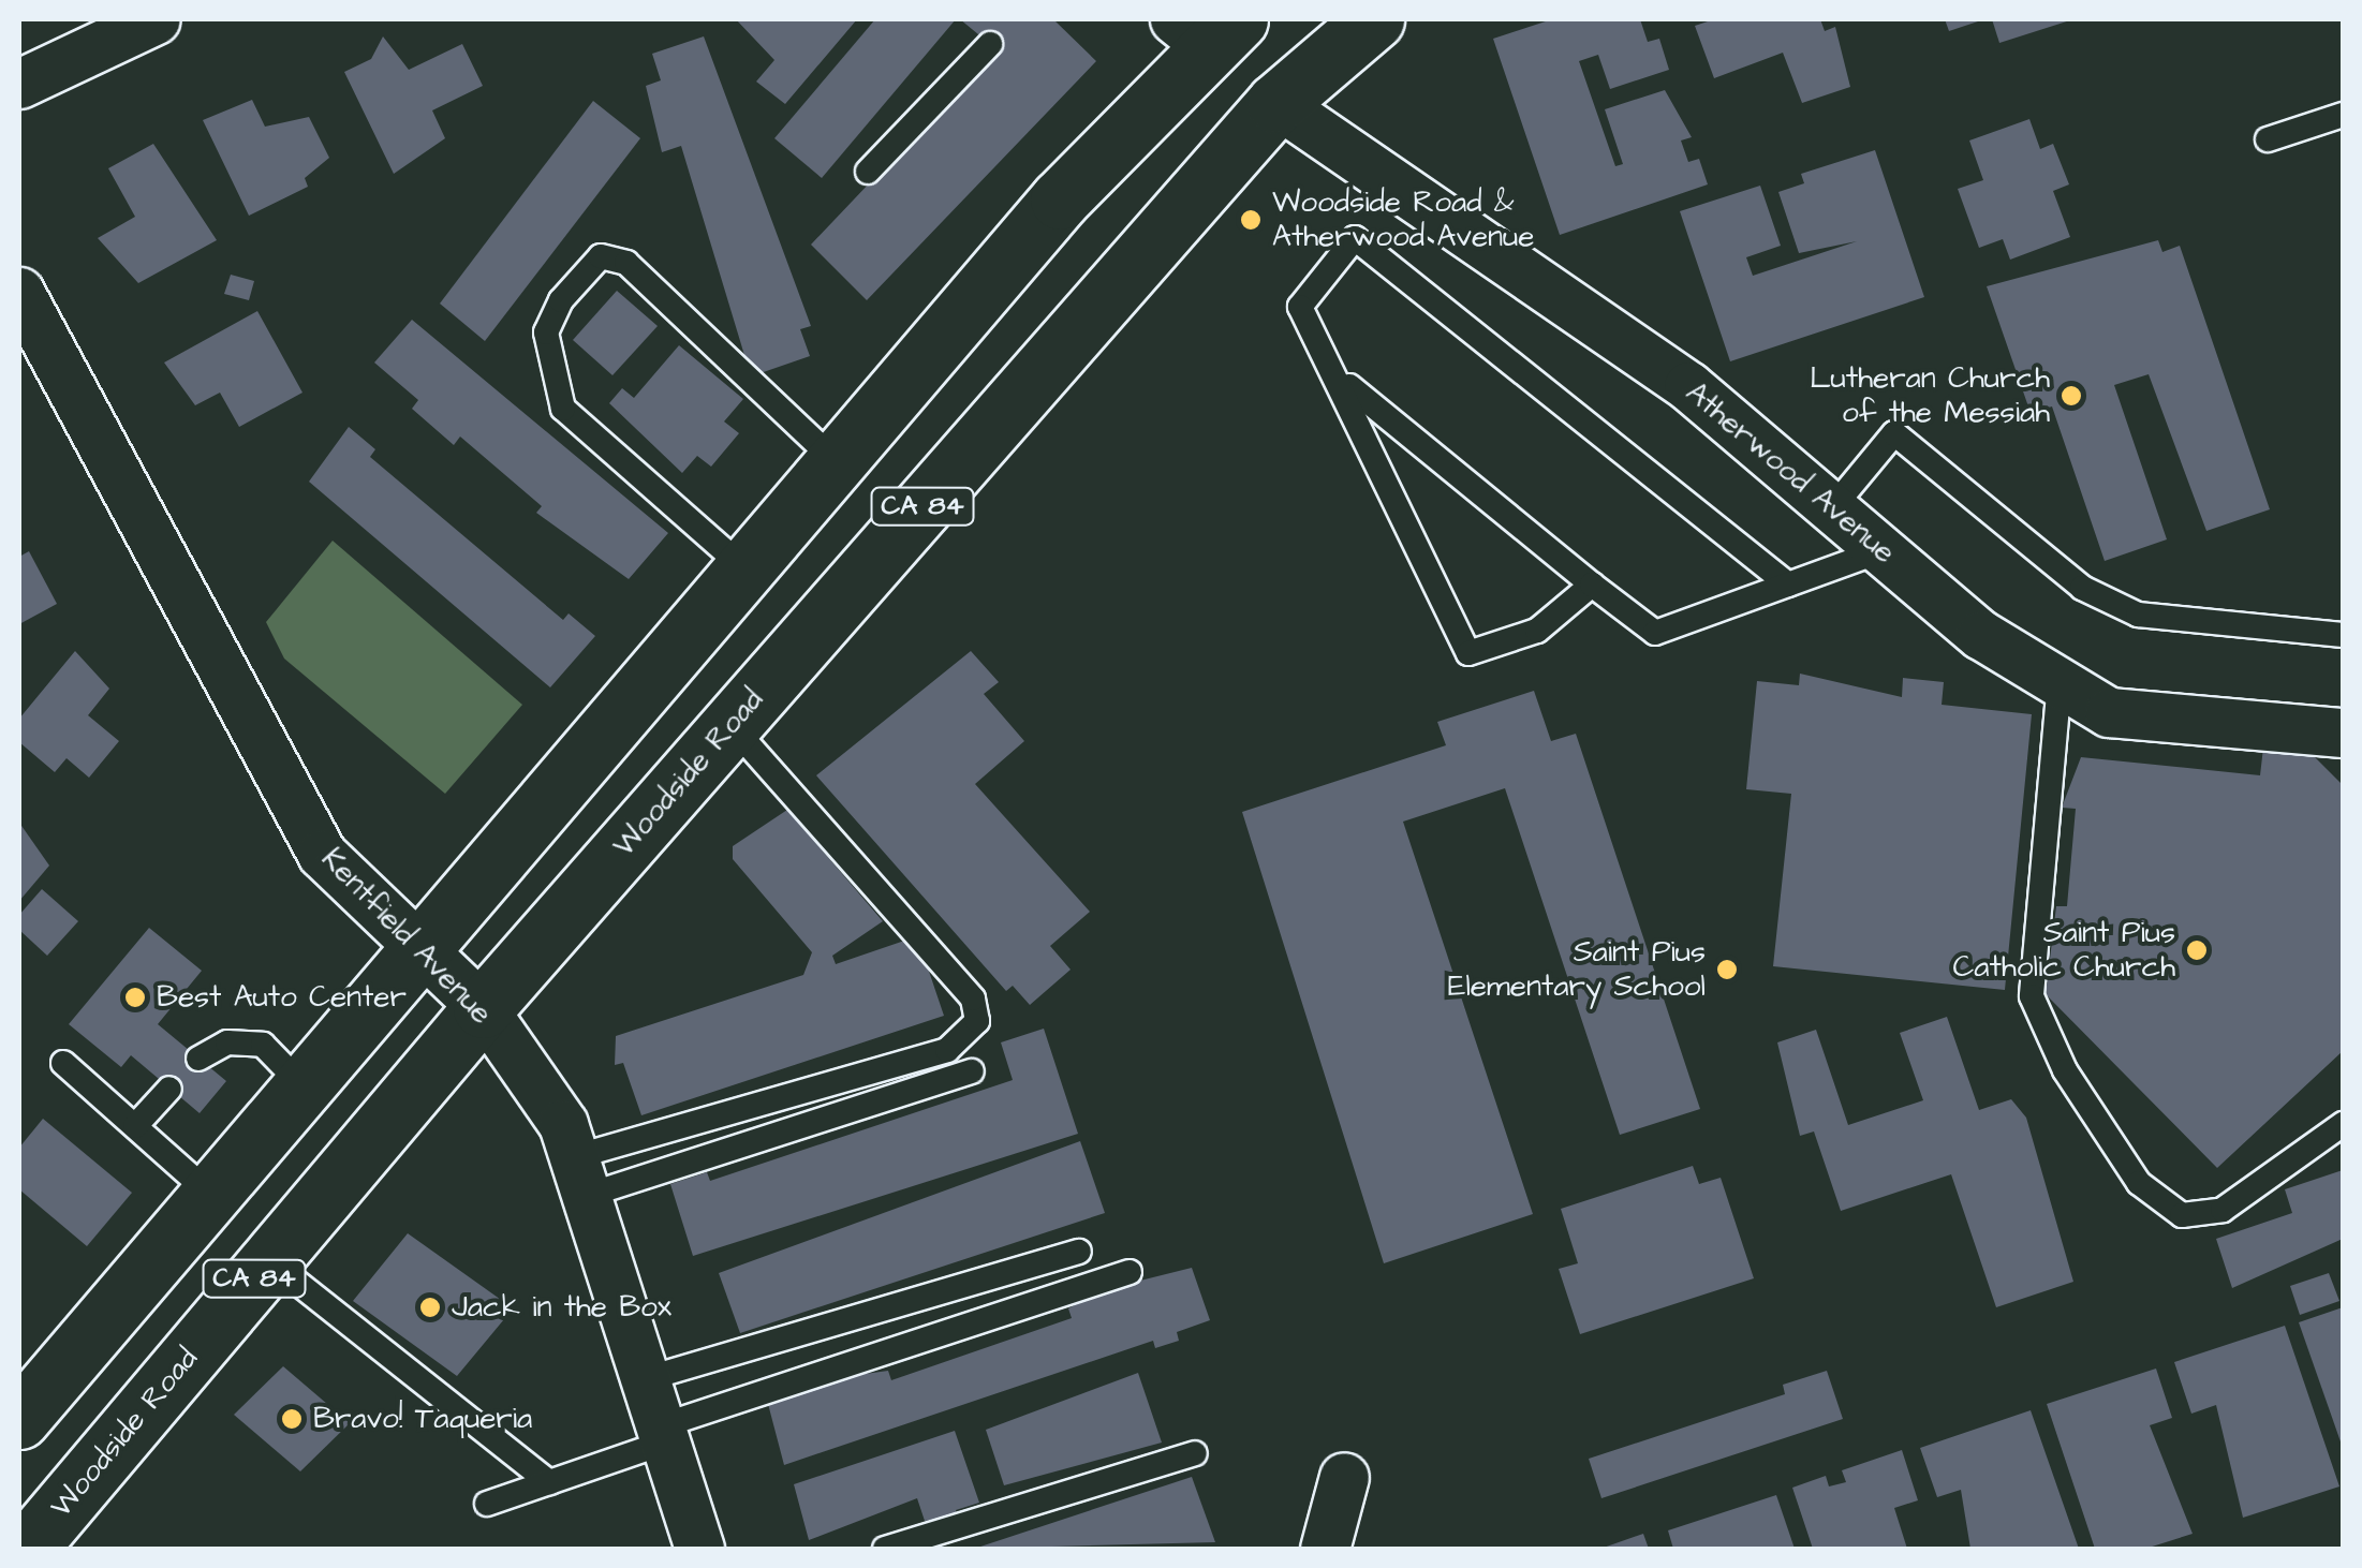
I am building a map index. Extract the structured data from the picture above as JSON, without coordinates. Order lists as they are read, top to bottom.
{
  "streets": {
    "main road": ["CA 84", "Woodside Road"],
    "street": ["Atherwood Avenue", "Kentfield Avenue"]
  },
  "crossings": [
    ["Atherwood Avenue", "Woodside Road"],
    ["CA 84", "Kentfield Avenue"],
    ["Woodside Road", "Kentfield Avenue"]
  ],
  "places": [
    "Woodside Road & Atherwood Avenue",
    "Lutheran Church of the Messiah",
    "Saint Pius Catholic Church",
    "Saint Pius Elementary School",
    "Best Auto Center",
    "Jack in the Box",
    "Bravo! Taqueria"
  ]
}
